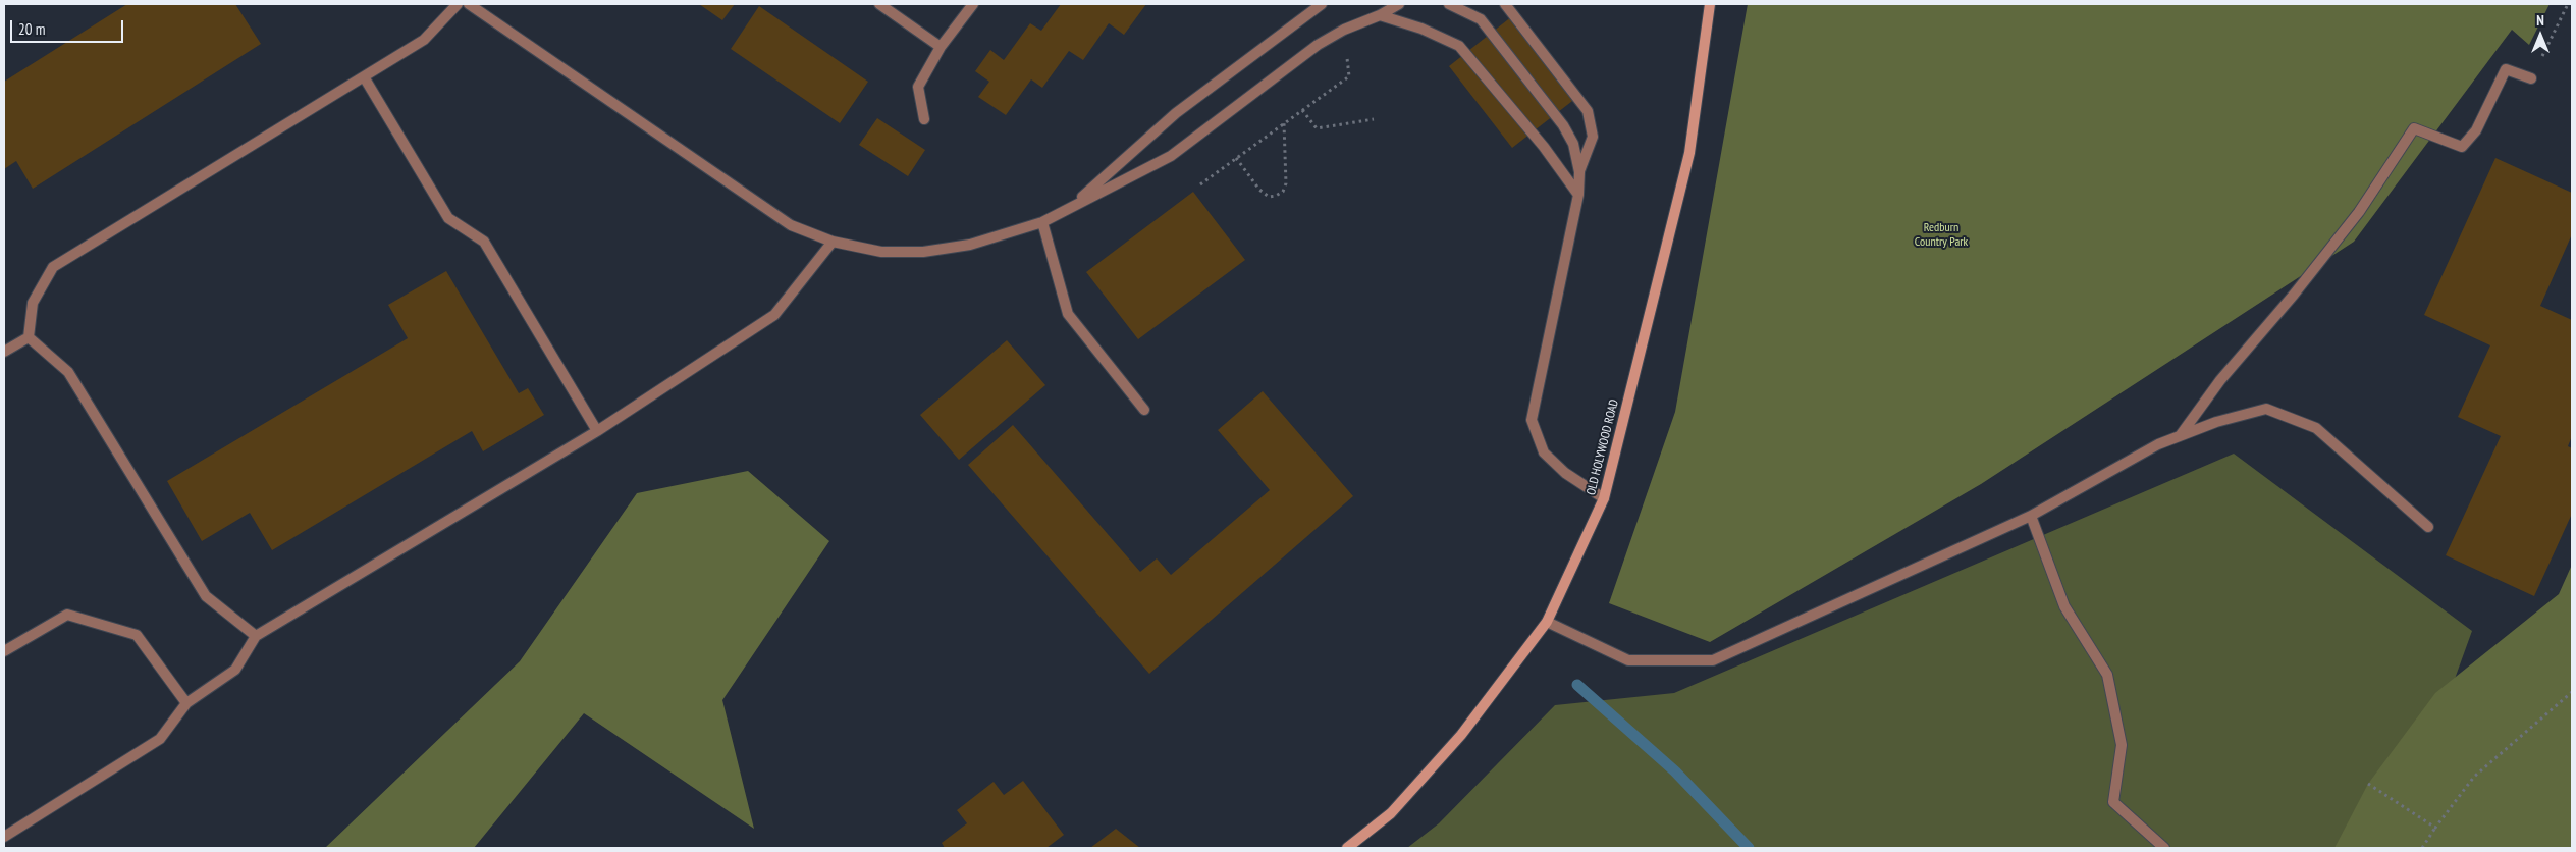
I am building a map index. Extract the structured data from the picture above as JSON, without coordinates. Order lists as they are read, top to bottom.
{
  "streets": {
    "street": ["OLD HOLYWOOD ROAD"]
  },
  "parks": ["Redburn Country Park"],
  "scale_bar": "20 m",
  "north": "top"
}
